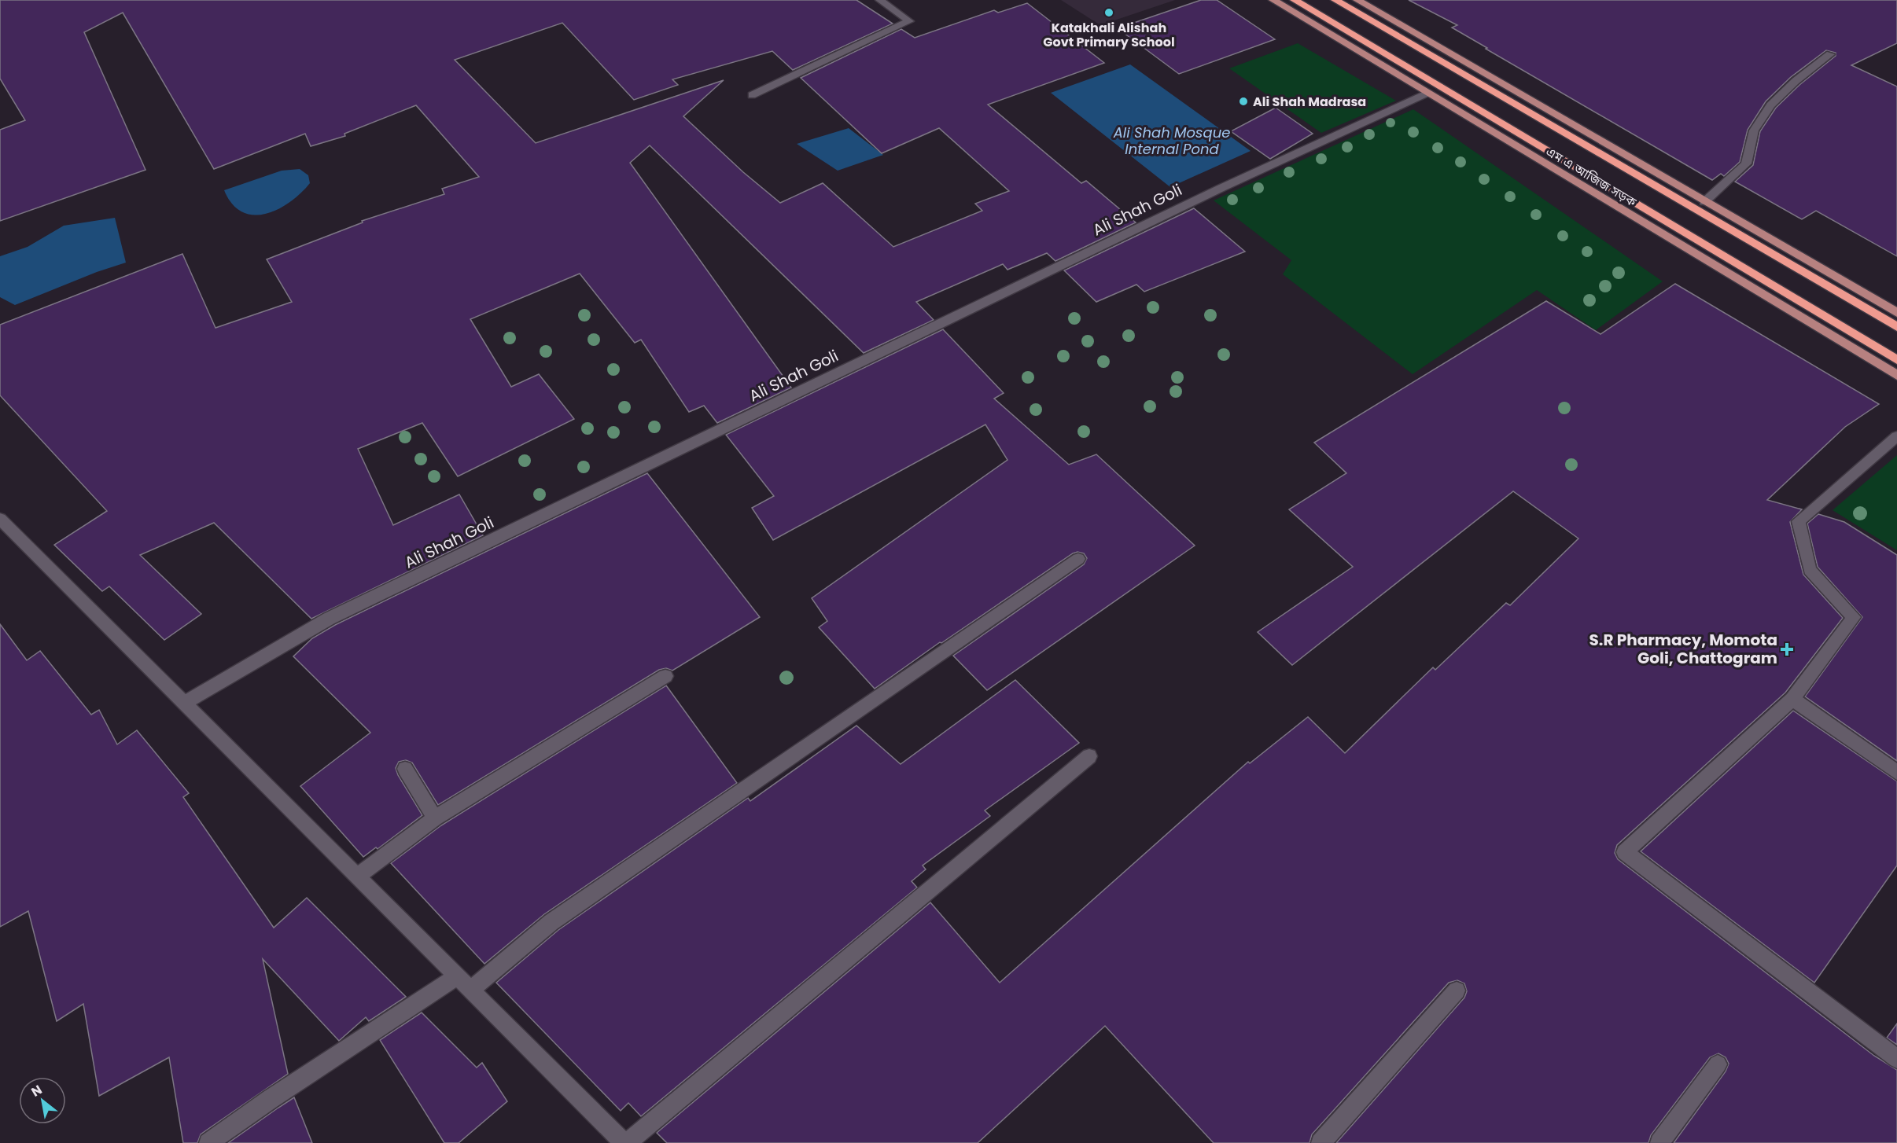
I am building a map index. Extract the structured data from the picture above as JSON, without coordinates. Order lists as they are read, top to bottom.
{
  "streets": {
    "main road": ["এম এ আজিজ সড়ক"],
    "street": ["Ali Shah Goli"]
  },
  "crossings": [
    ["এম এ আজিজ সড়ক", "Ali Shah Goli"]
  ],
  "water": ["Ali Shah Mosque Internal Pond"],
  "places": {
    "other": ["Katakhali Alishah Govt Primary School", "Ali Shah Madrasa"],
    "health": ["S.R Pharmacy, Momota Goli, Chattogram"]
  },
  "north": "top left"
}
